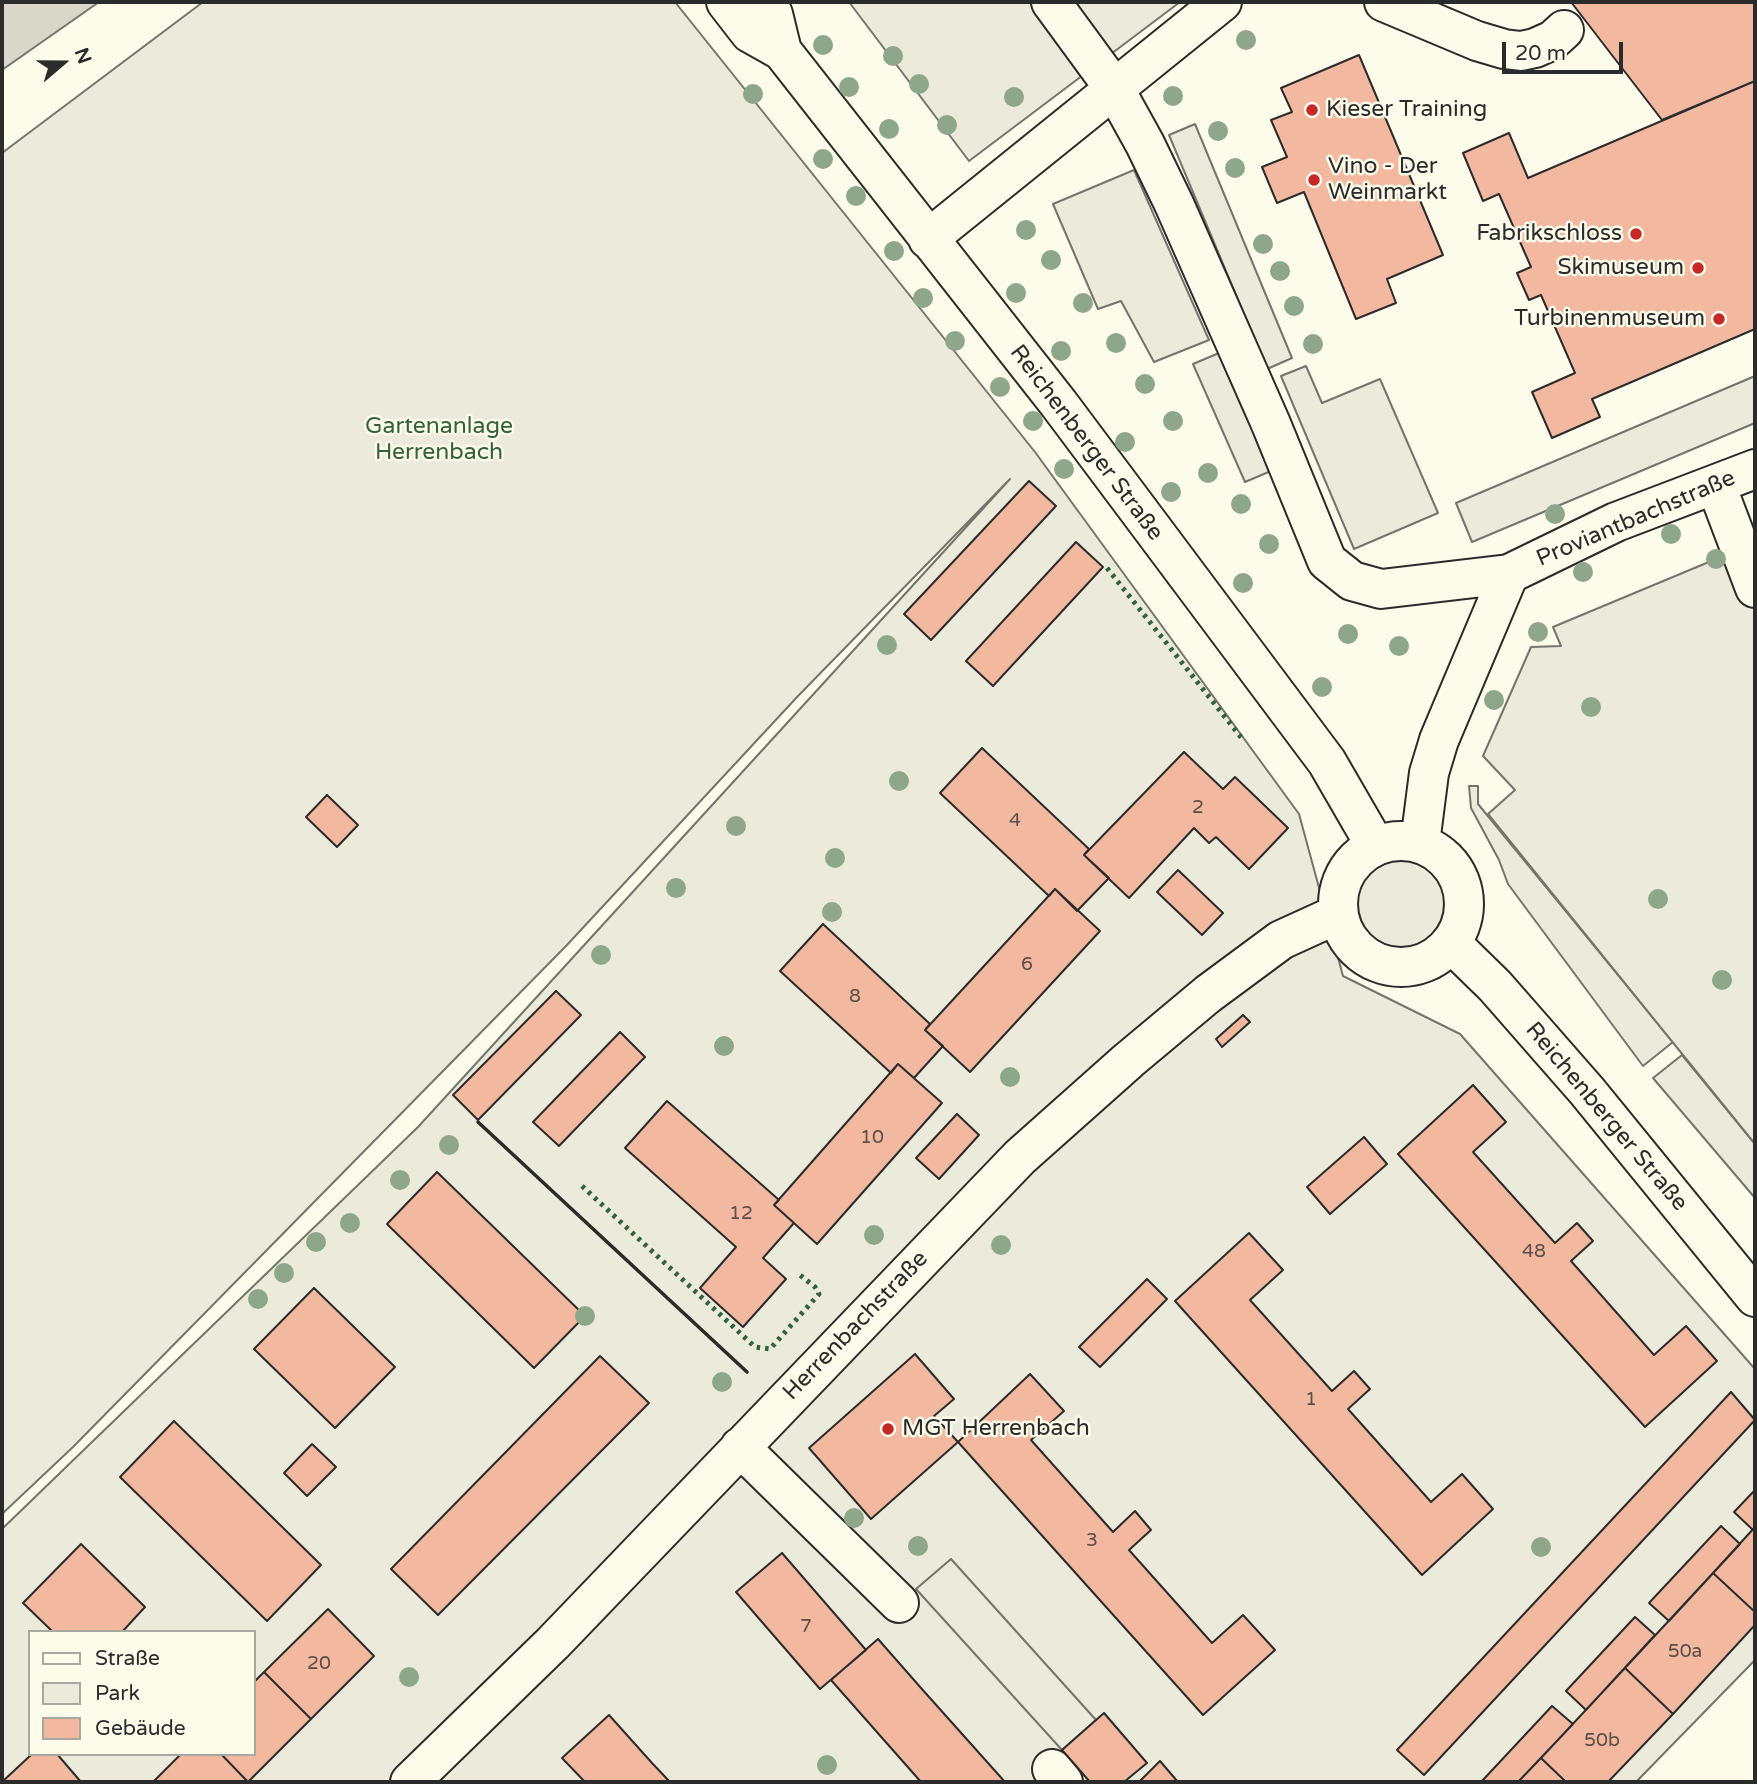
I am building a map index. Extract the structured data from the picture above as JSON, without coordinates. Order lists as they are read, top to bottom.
{
  "streets": {
    "street": ["Reichenberger Straße", "Proviantbachstraße", "Herrenbachstraße"]
  },
  "crossings": [
    ["Reichenberger Straße", "Proviantbachstraße"],
    ["Reichenberger Straße", "Herrenbachstraße"],
    ["Proviantbachstraße", "Herrenbachstraße"]
  ],
  "parks": ["Gartenanlage Herrenbach"],
  "places": [
    "Kieser Training",
    "Vino - Der Weinmarkt",
    "Fabrikschloss",
    "Skimuseum",
    "Turbinenmuseum",
    "MGT Herrenbach"
  ],
  "house_numbers": [
    "2",
    "4",
    "6",
    "8",
    "10",
    "12",
    "48",
    "1",
    "3",
    "7",
    "50a",
    "20",
    "50b"
  ],
  "legend": ["Straße", "Park", "Gebäude"],
  "scale_bar": "20 m",
  "north": "right"
}
